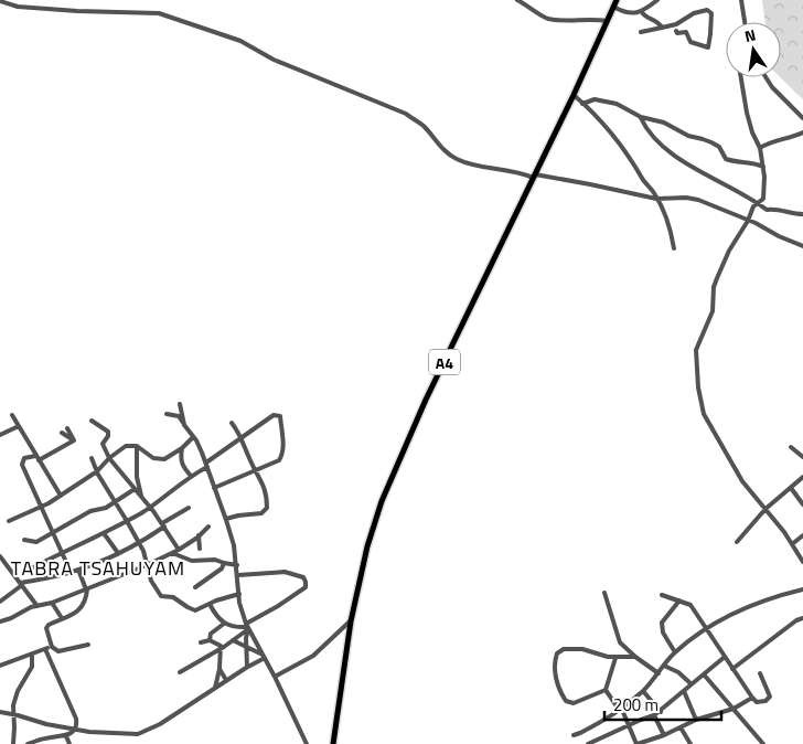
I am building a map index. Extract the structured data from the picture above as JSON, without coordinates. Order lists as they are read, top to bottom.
{
  "streets": {
    "highway": ["A4"]
  },
  "districts": ["TABRA TSAHUYAM"],
  "scale_bar": "200 m",
  "north": "top"
}
